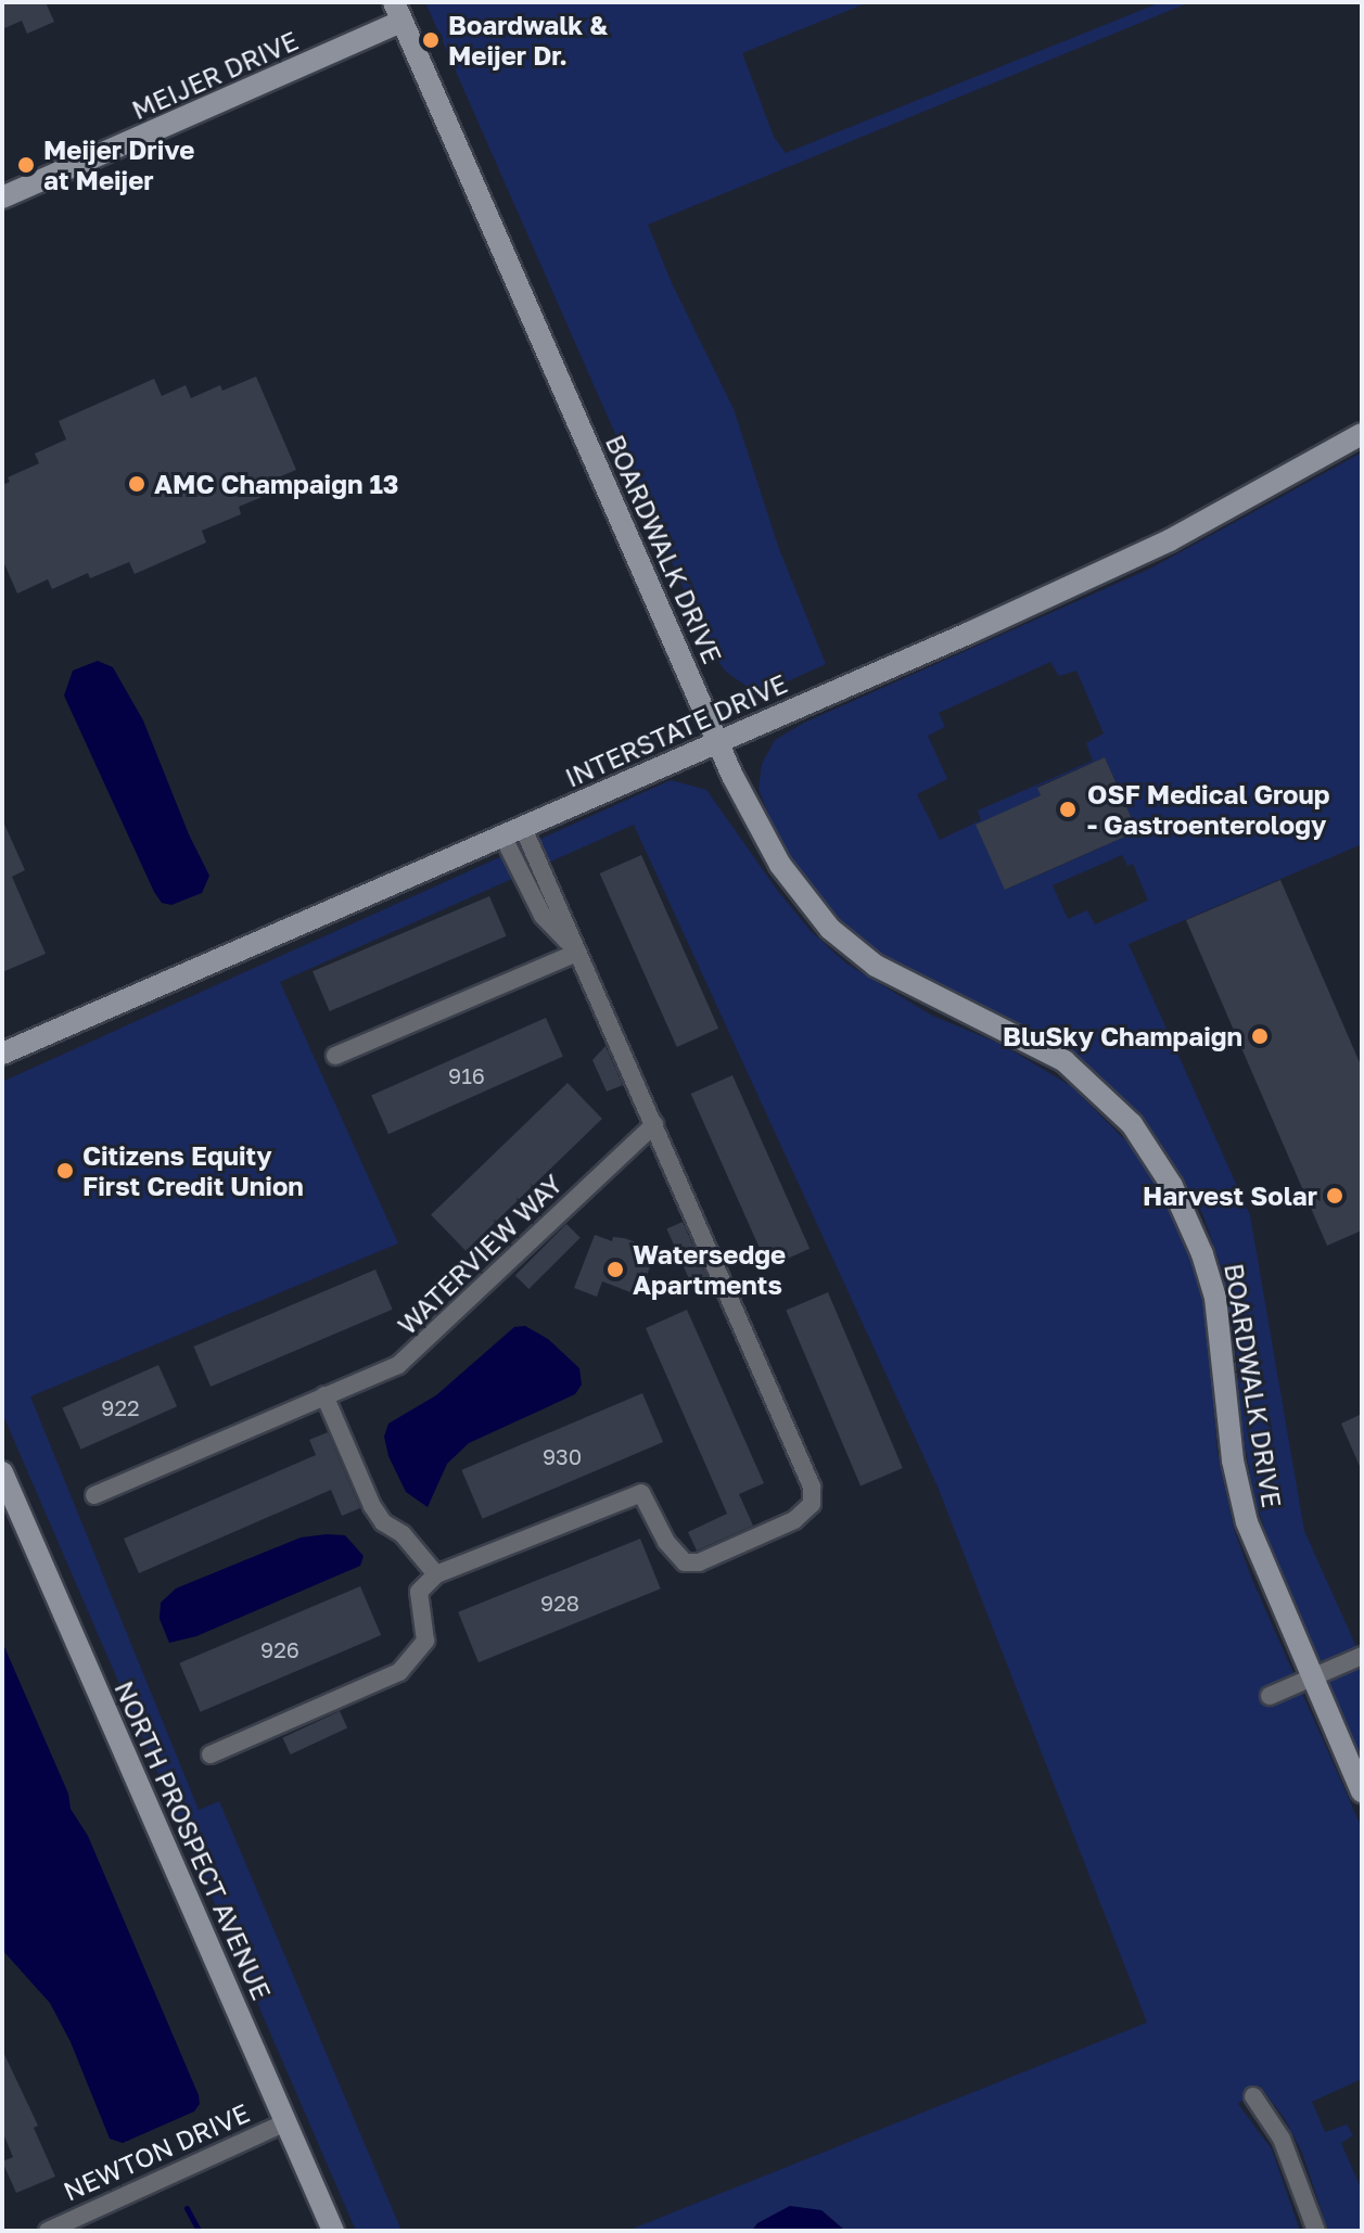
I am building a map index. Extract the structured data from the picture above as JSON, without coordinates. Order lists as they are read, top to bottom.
{
  "streets": {
    "street": [
      "MEIJER DRIVE",
      "BOARDWALK DRIVE",
      "INTERSTATE DRIVE",
      "WATERVIEW WAY",
      "NORTH PROSPECT AVENUE",
      "NEWTON DRIVE"
    ]
  },
  "crossings": [
    ["MEIJER DRIVE", "BOARDWALK DRIVE"],
    ["BOARDWALK DRIVE", "INTERSTATE DRIVE"],
    ["NORTH PROSPECT AVENUE", "NEWTON DRIVE"]
  ],
  "places": [
    "Boardwalk & Meijer Dr.",
    "Meijer Drive at Meijer",
    "AMC Champaign 13",
    "OSF Medical Group - Gastroenterology",
    "BluSky Champaign",
    "Citizens Equity First Credit Union",
    "Harvest Solar",
    "Watersedge Apartments"
  ],
  "house_numbers": [
    "916",
    "922",
    "930",
    "928",
    "926"
  ]
}
